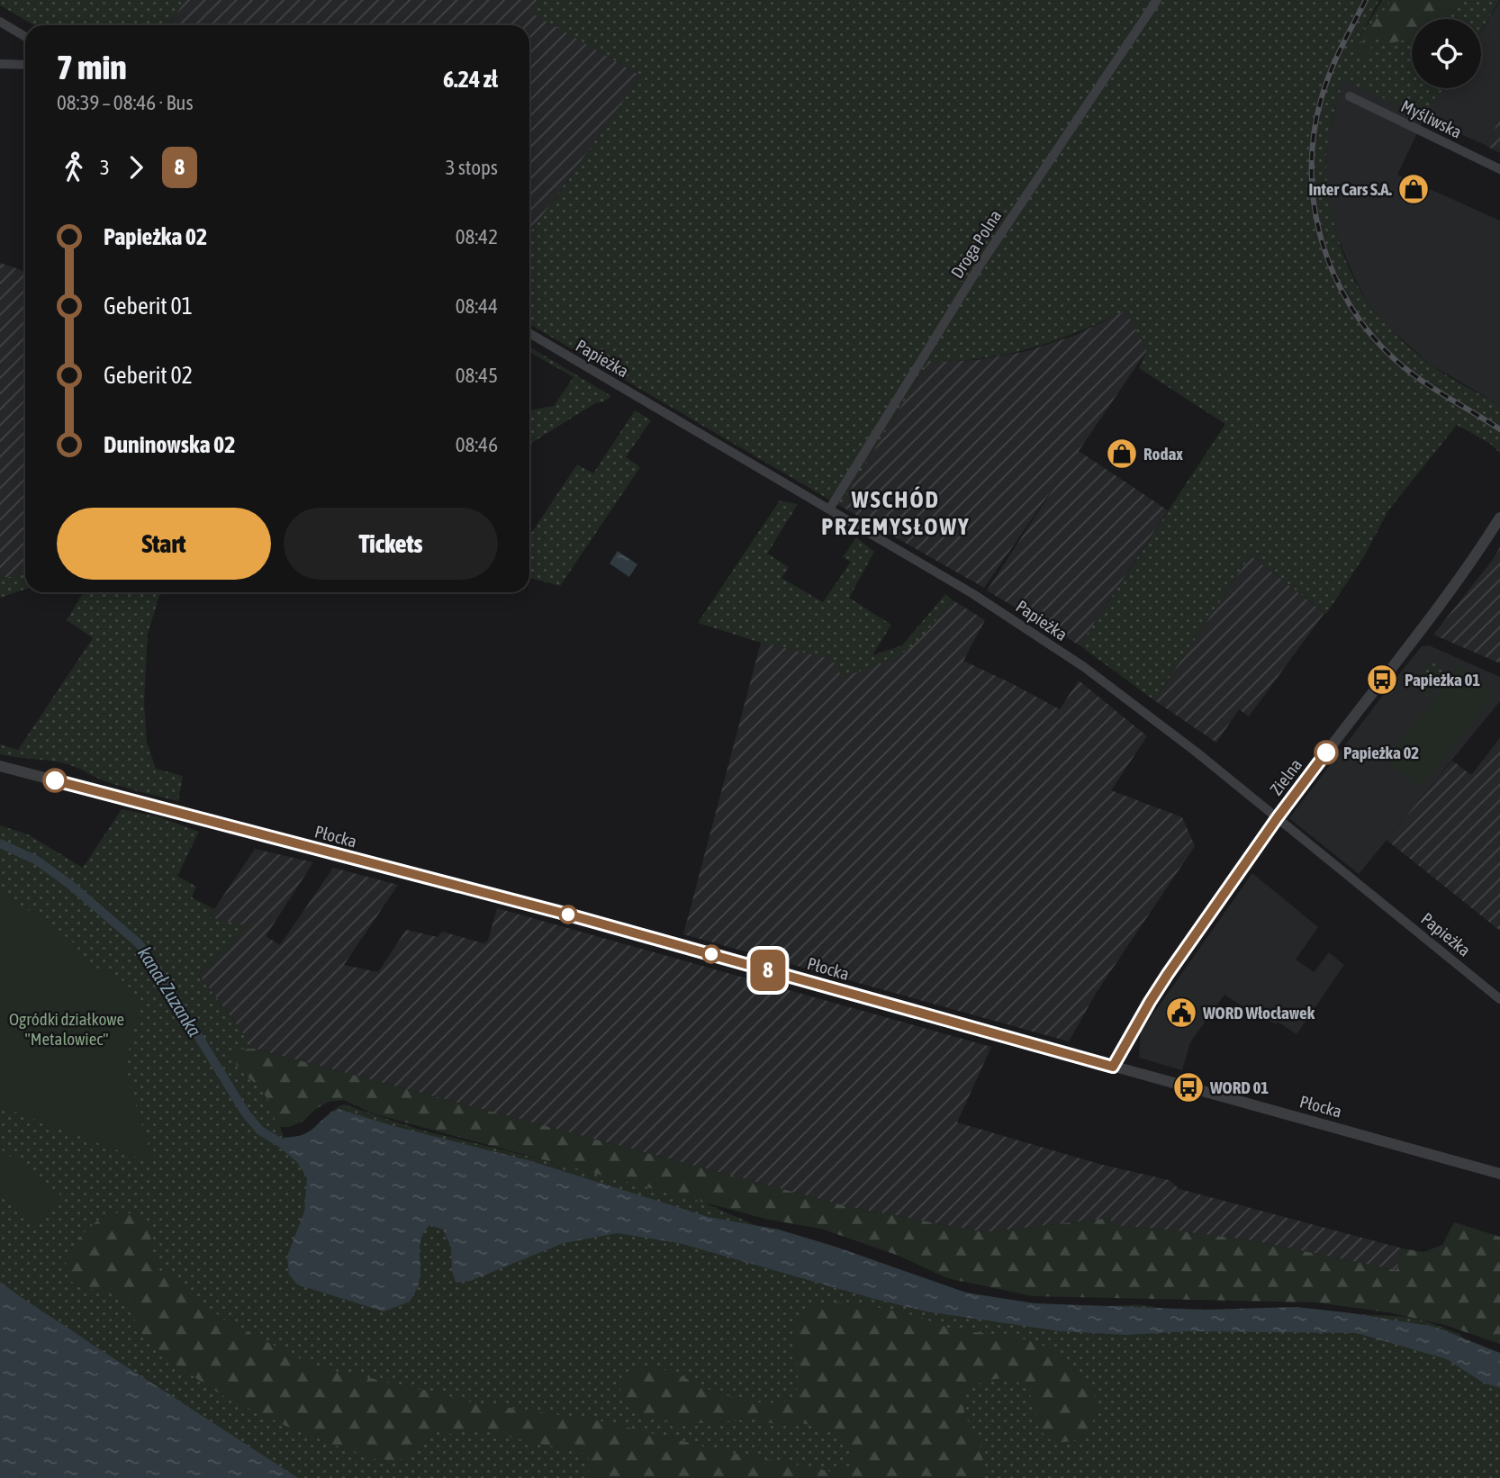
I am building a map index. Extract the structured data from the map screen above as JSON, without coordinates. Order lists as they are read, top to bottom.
{
  "streets": {
    "street": [
      "Myśliwska",
      "Droga Polna",
      "Papieżka",
      "Zielna",
      "Płocka"
    ]
  },
  "crossings": [
    ["Droga Polna", "Papieżka"],
    ["Papieżka", "Zielna"],
    ["Zielna", "Płocka"]
  ],
  "districts": ["WSCHÓD PRZEMYSŁOWY"],
  "water": ["kanał Zuzanka"],
  "parks": ["Ogródki działkowe \"Metalowiec\""],
  "places": {
    "shop": ["Inter Cars S.A.", "Rodax"],
    "bus stop": ["Papieżka 01", "WORD 01"],
    "other": ["Papieżka 02"],
    "public building": ["WORD Włocławek"]
  },
  "lines": ["bus line 8"],
  "page": {
    "on_map": "8",
    "heading": ["7 min", "08:39 – 08:46 · Bus", "6.24 zł"],
    "legs": ["3", "8", "3 stops"],
    "list": [
      {
        "name": "Papieżka 02",
        "value": "08:42"
      },
      {
        "name": "Geberit 01",
        "value": "08:44"
      },
      {
        "name": "Geberit 02",
        "value": "08:45"
      },
      {
        "name": "Duninowska 02",
        "value": "08:46"
      }
    ],
    "buttons": ["Start", "Tickets"]
  }
}
